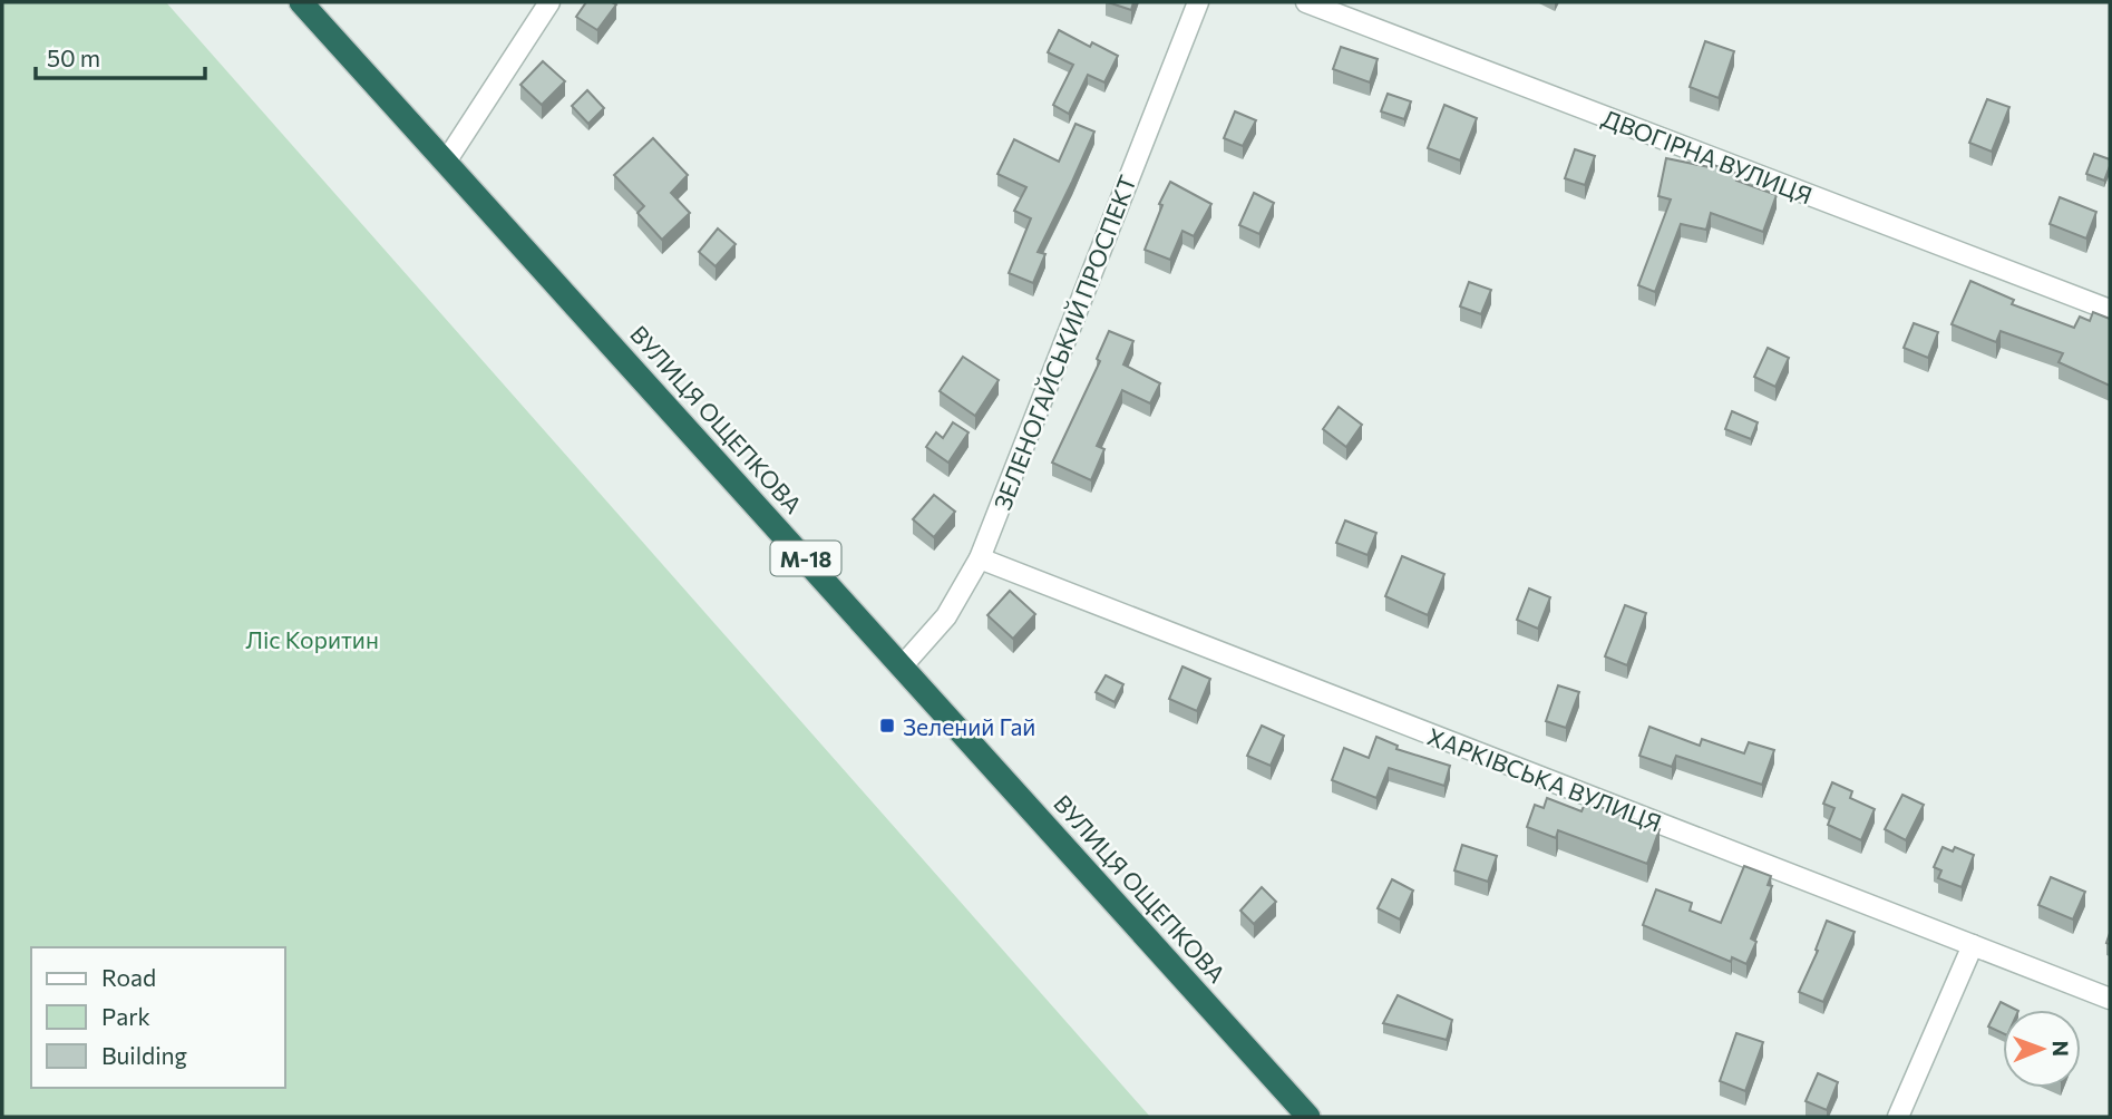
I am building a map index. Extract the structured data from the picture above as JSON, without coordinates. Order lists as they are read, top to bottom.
{
  "streets": {
    "highway": ["ВУЛИЦЯ ОЩЕПКОВА", "М-18"],
    "street": ["ДВОГІРНА ВУЛИЦЯ", "ЗЕЛЕНОГАЙСЬКИЙ ПРОСПЕКТ", "ХАРКІВСЬКА ВУЛИЦЯ"]
  },
  "crossings": [
    ["ЗЕЛЕНОГАЙСЬКИЙ ПРОСПЕКТ", "ВУЛИЦЯ ОЩЕПКОВА"],
    ["ЗЕЛЕНОГАЙСЬКИЙ ПРОСПЕКТ", "ХАРКІВСЬКА ВУЛИЦЯ"]
  ],
  "parks": ["Ліс Коритин"],
  "places": {
    "transit": ["Зелений Гай"]
  },
  "legend": ["Road", "Park", "Building"],
  "scale_bar": "50 m",
  "north": "right"
}
